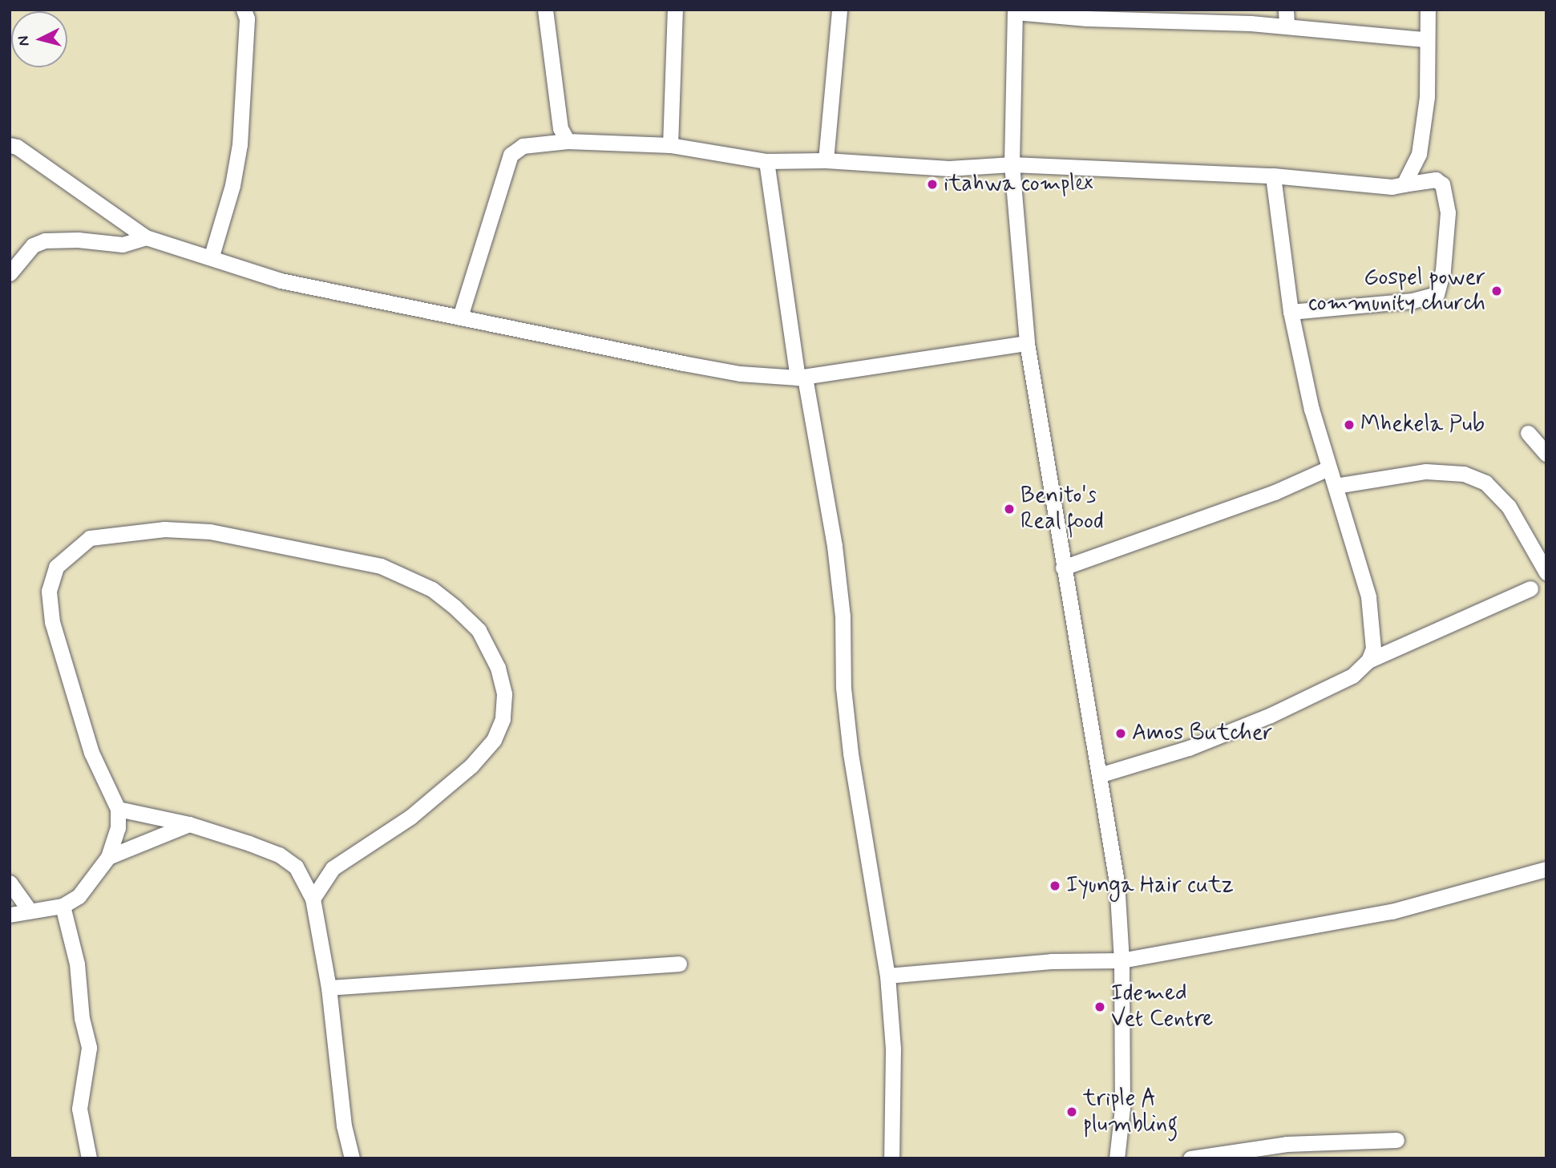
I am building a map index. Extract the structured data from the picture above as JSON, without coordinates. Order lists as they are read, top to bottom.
{
  "places": [
    "itahwa complex",
    "Gospel power community church",
    "Mhekela Pub",
    "Benito's Real food",
    "Amos Butcher",
    "Iyunga Hair cutz",
    "Idemed Vet Centre",
    "triple A plumbling"
  ],
  "north": "left"
}
